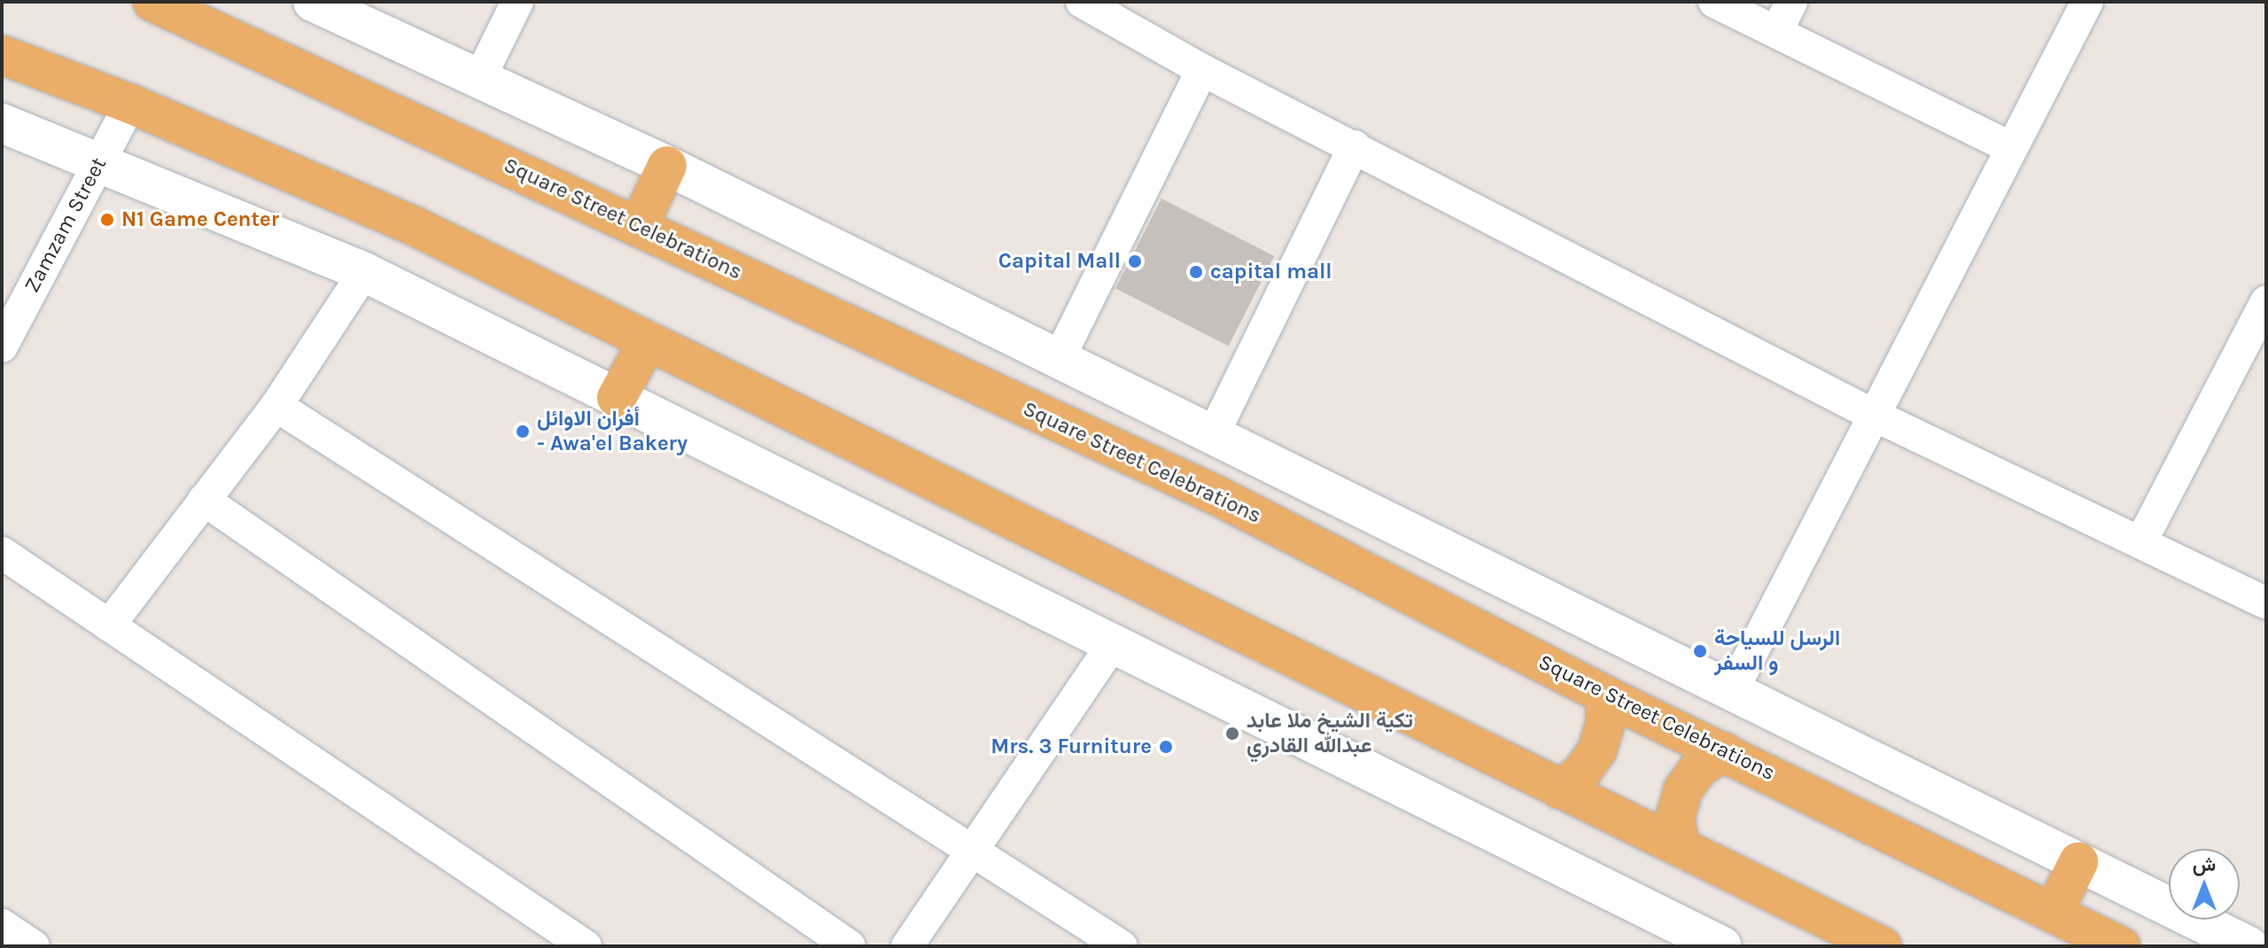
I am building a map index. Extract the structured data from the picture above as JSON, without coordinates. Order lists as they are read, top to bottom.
{
  "streets": {
    "main road": ["Square Street Celebrations"],
    "street": ["Zamzam Street"]
  },
  "places": [
    "N1 Game Center",
    "Capital Mall",
    "capital mall",
    "أفران الاوائل - Awa'el Bakery",
    "الرسل للسياحة و السفر",
    "تكية الشيخ ملا عابد عبدالله القادري",
    "Mrs. 3 Furniture"
  ],
  "north": "top"
}
